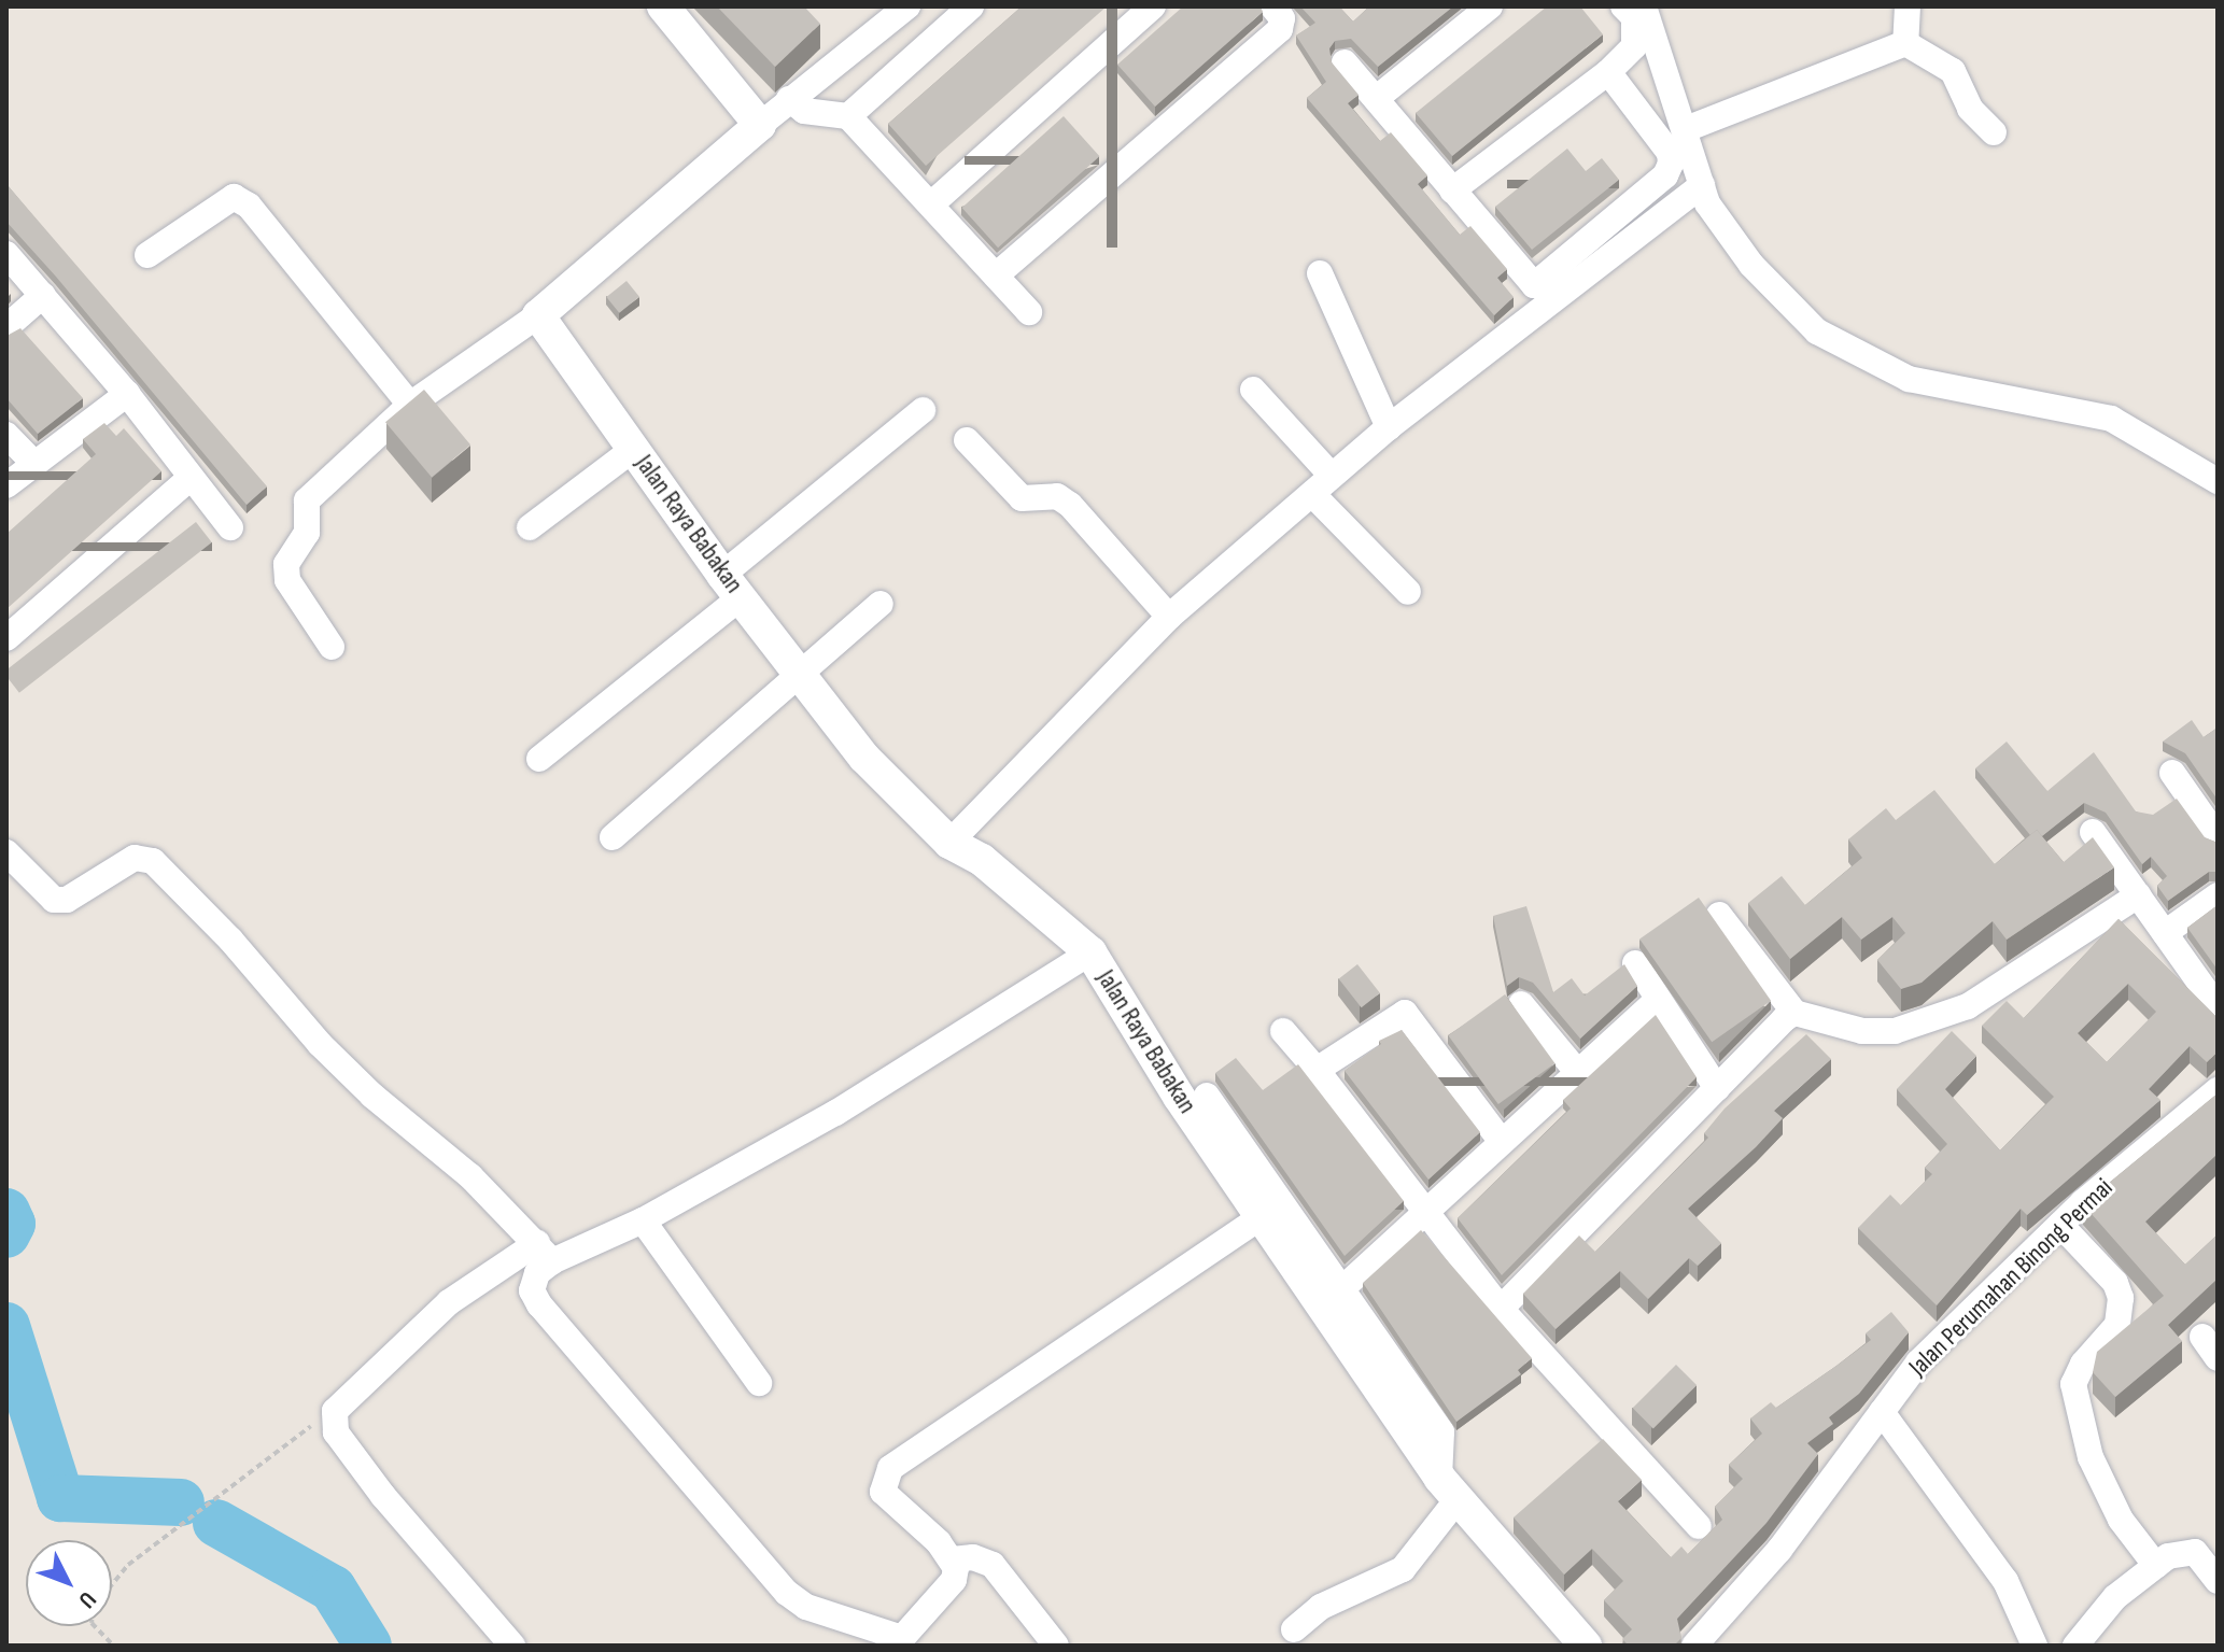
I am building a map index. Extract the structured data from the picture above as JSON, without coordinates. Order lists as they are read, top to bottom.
{
  "streets": {
    "street": ["Jalan Raya Babakan", "Jalan Perumahan Binong Permai"]
  },
  "north": "bottom right"
}
